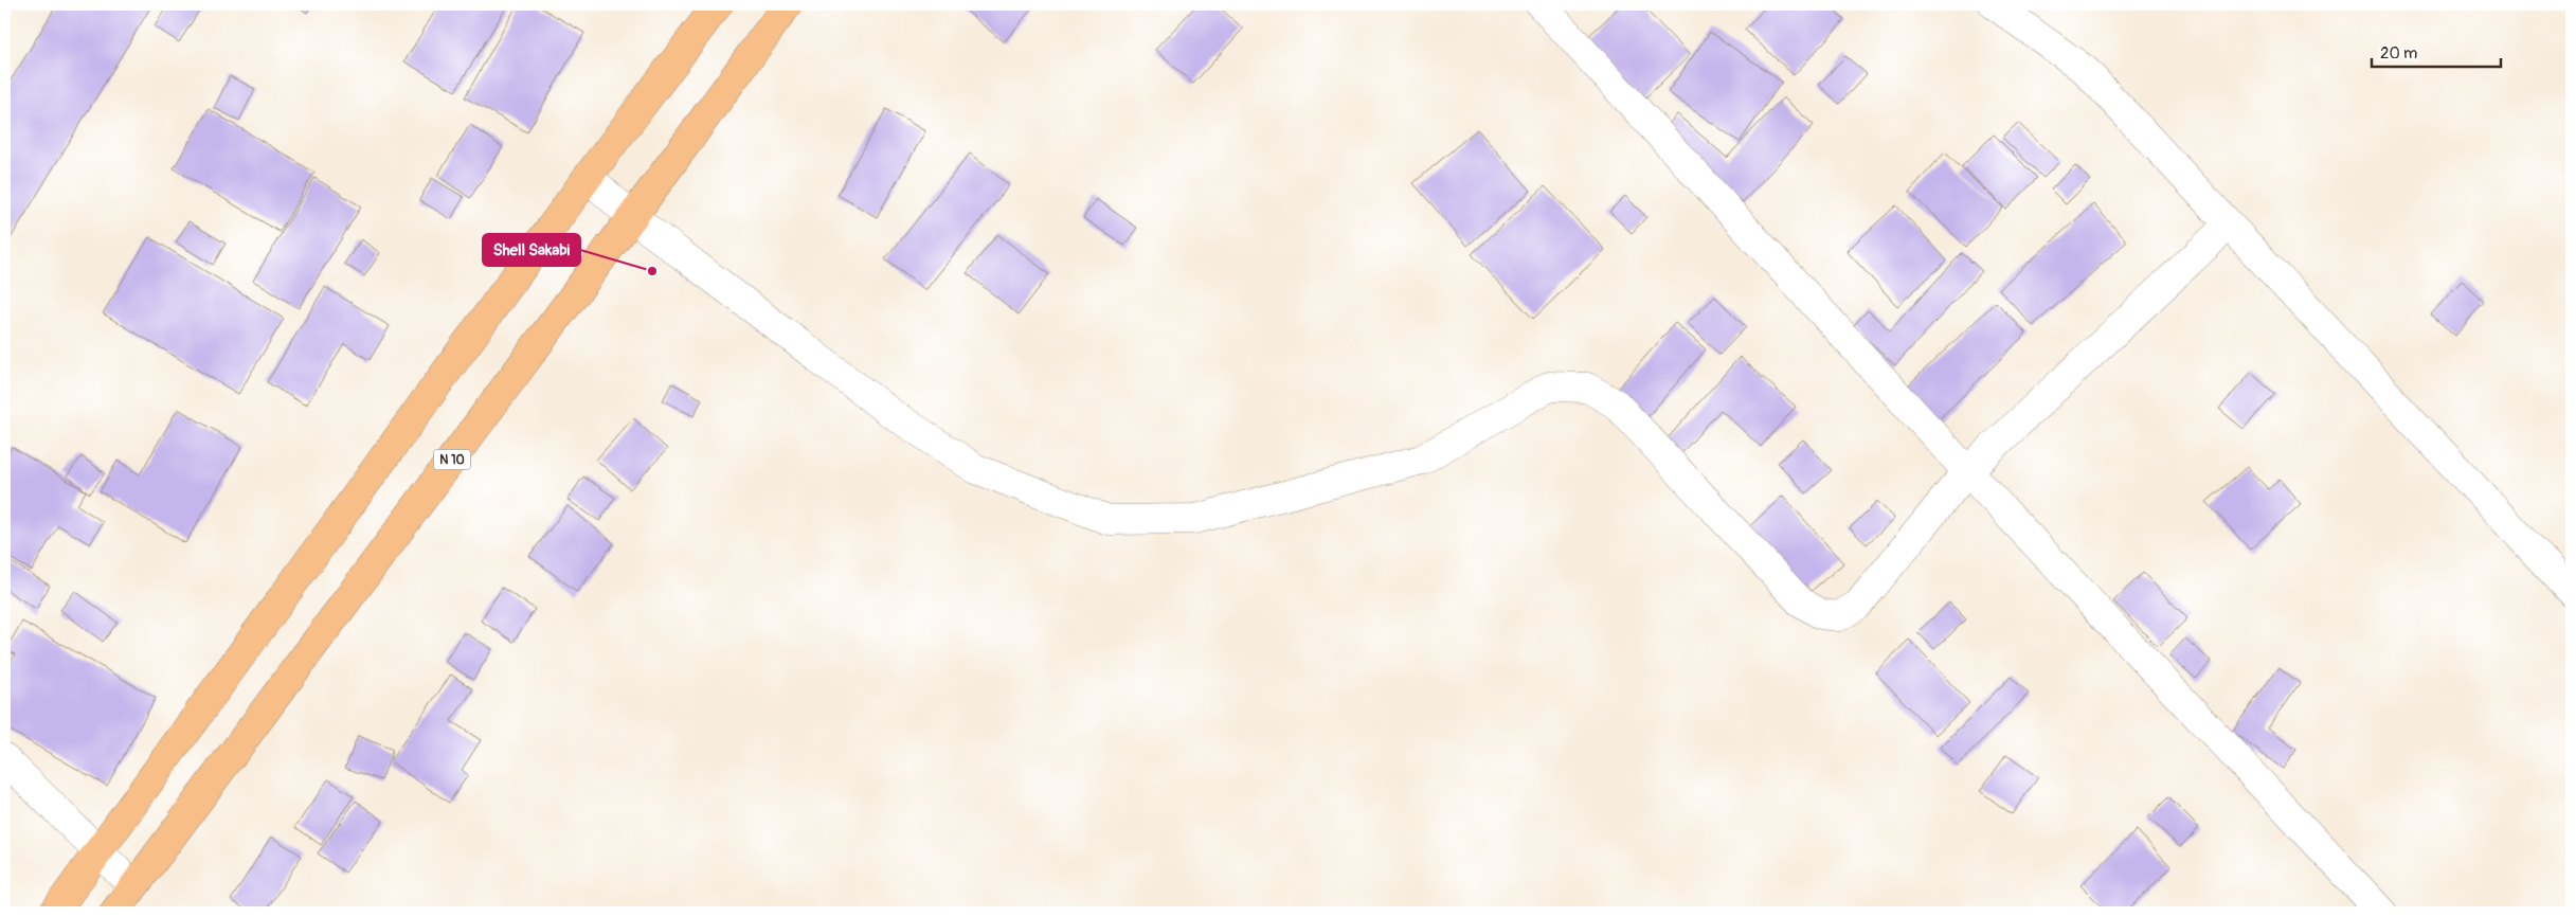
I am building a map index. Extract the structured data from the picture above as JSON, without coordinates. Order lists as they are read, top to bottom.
{
  "streets": {
    "main road": ["N 10"]
  },
  "places": ["Shell Sakabi"],
  "scale_bar": "20 m"
}
